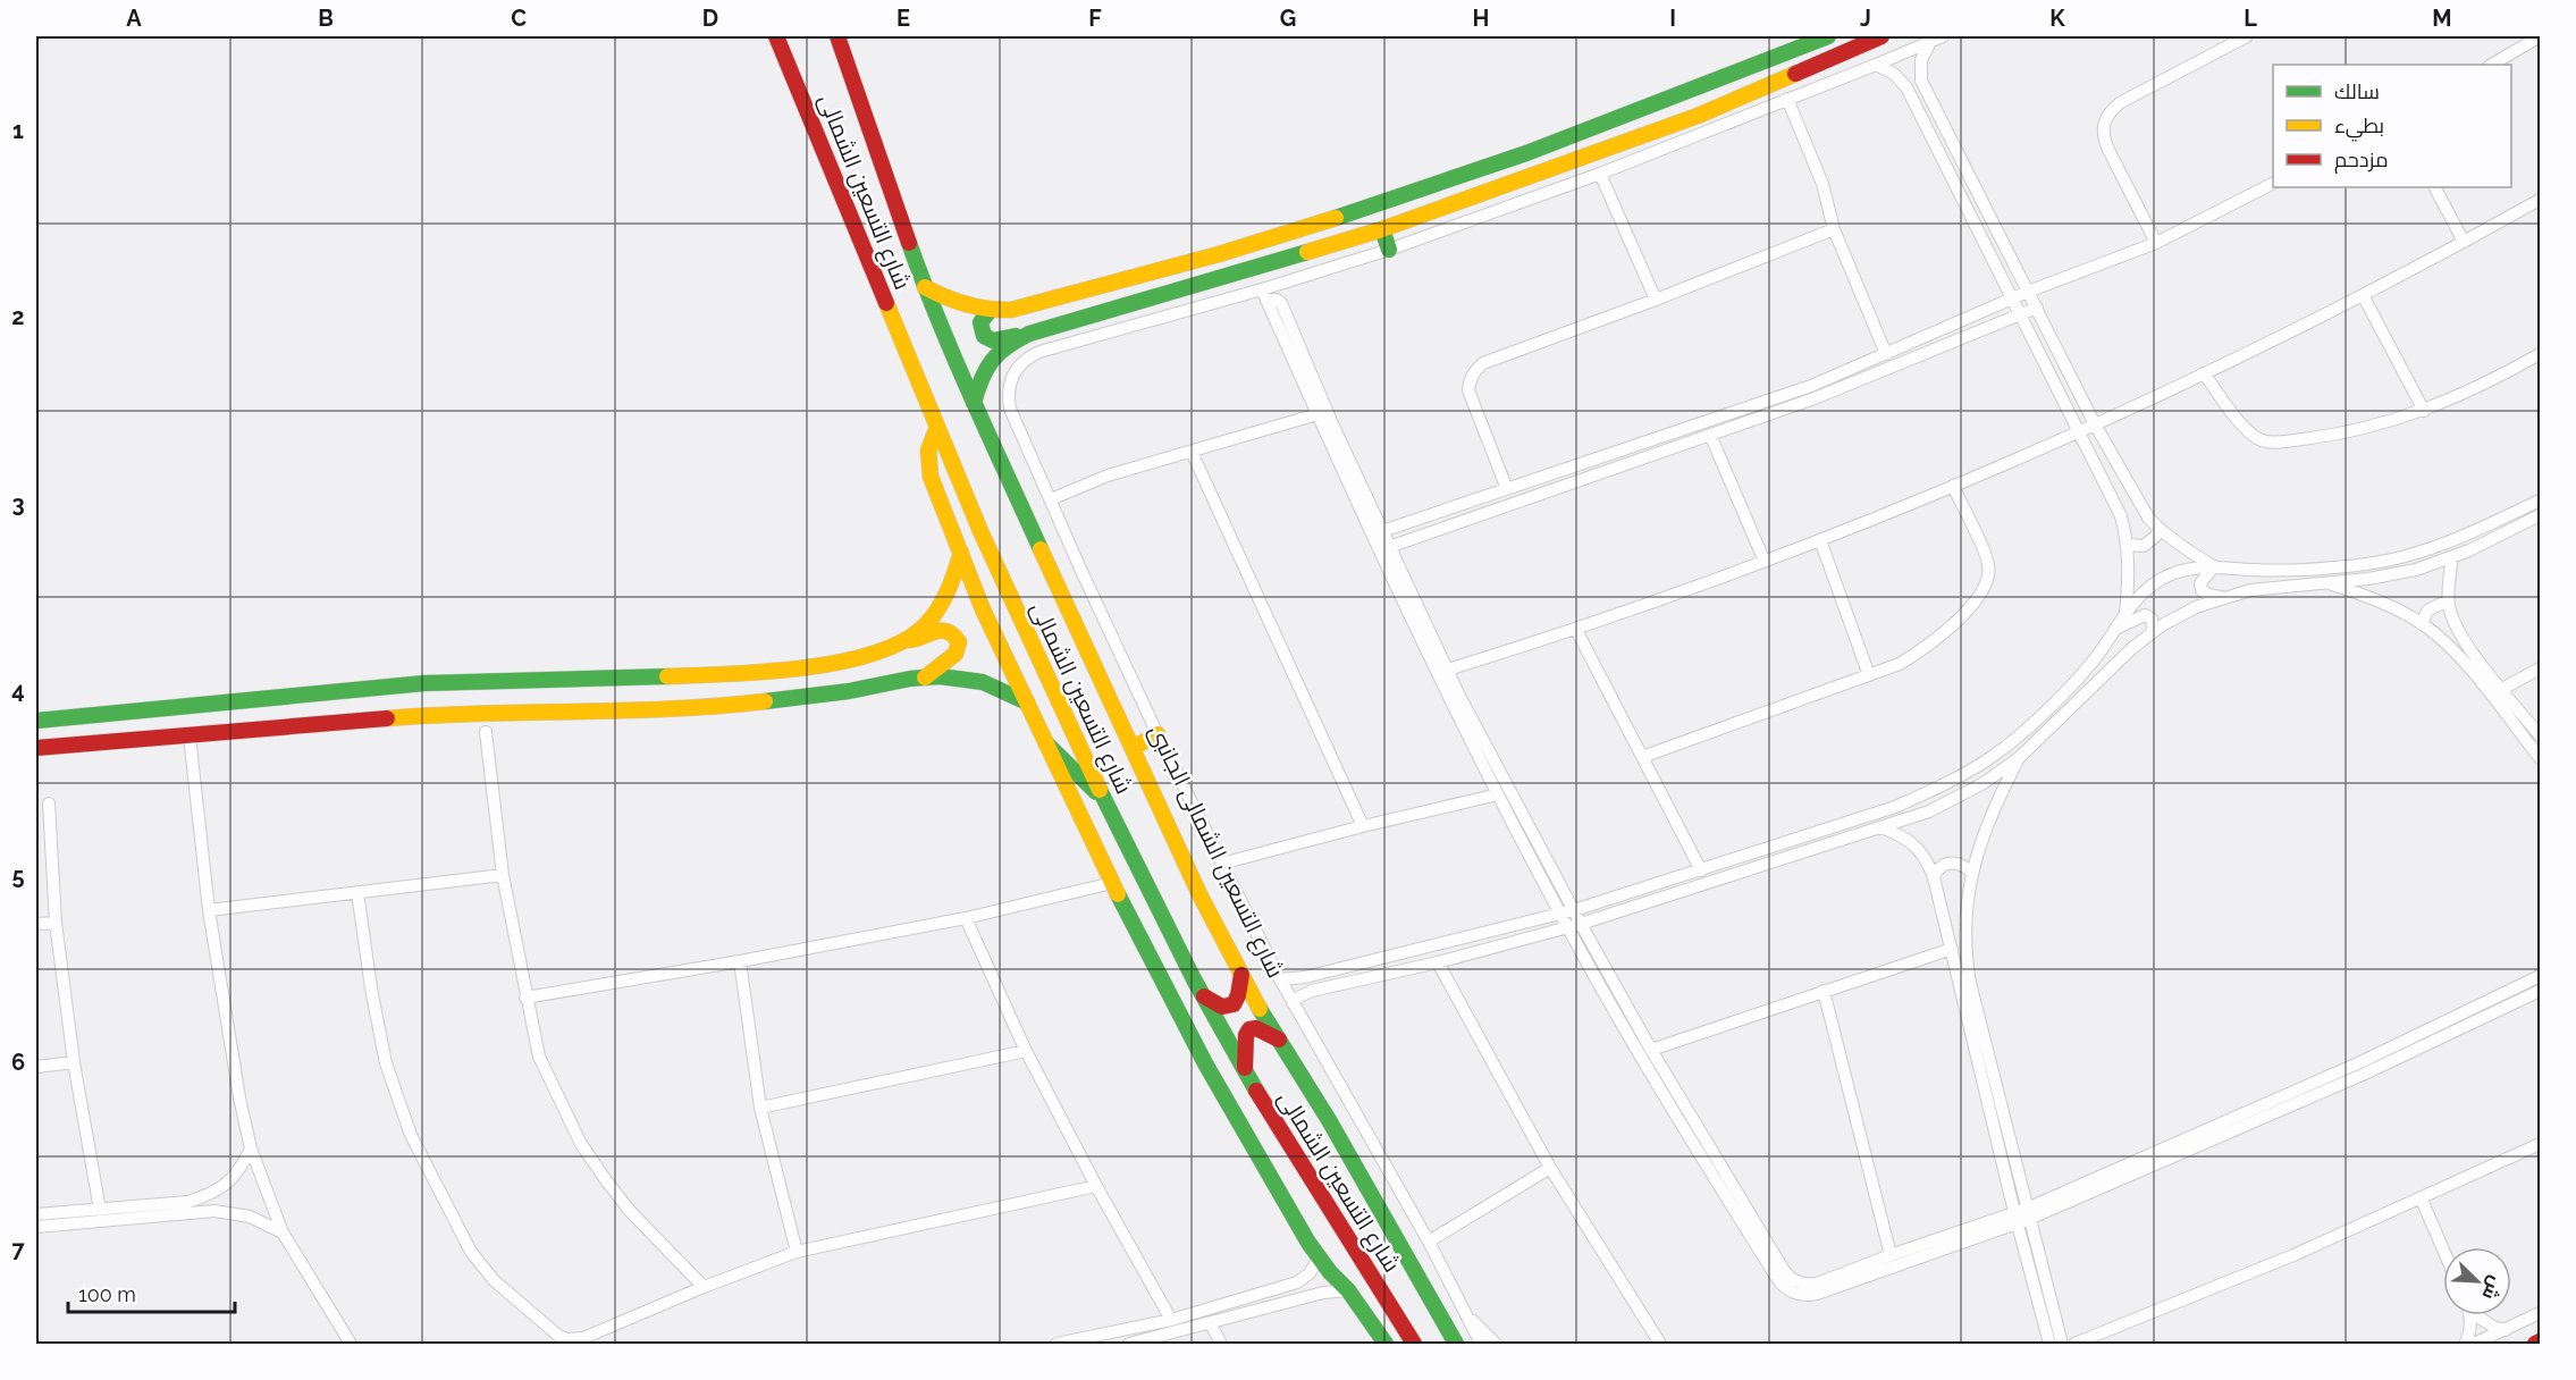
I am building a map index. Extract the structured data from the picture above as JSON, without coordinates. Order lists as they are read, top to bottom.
{
  "streets": {
    "street": ["شارع التسعين الشمالى", "شارع التسعين الشمالى الجانبى"]
  },
  "legend": ["سالك", "بطيء", "مزدحم"],
  "scale_bar": "100 m",
  "north": "bottom right",
  "grid": {
    "columns": [
      "A",
      "B",
      "C",
      "D",
      "E",
      "F",
      "G",
      "H",
      "I",
      "J",
      "K",
      "L",
      "M"
    ],
    "rows": [
      "1",
      "2",
      "3",
      "4",
      "5",
      "6",
      "7"
    ]
  }
}
